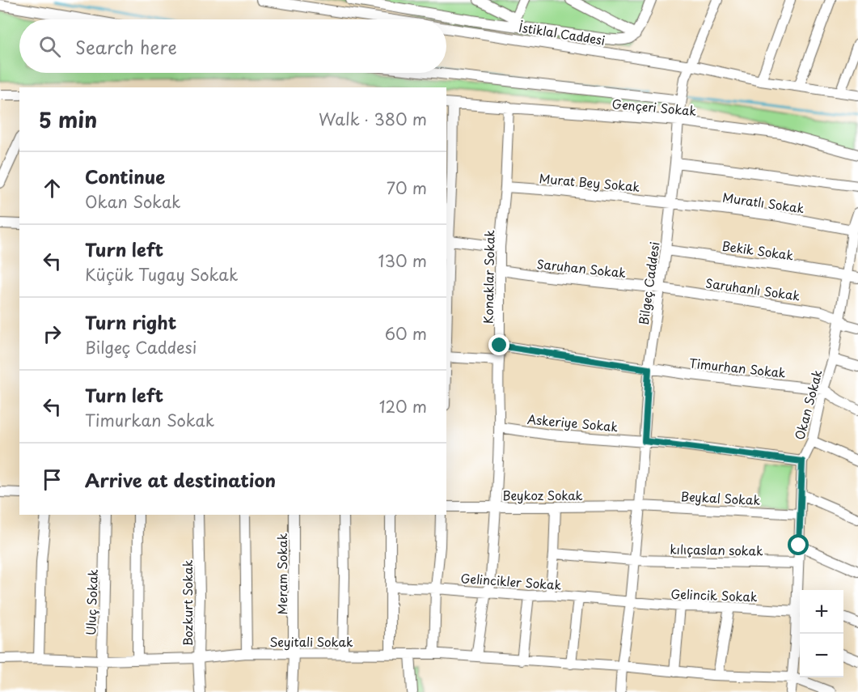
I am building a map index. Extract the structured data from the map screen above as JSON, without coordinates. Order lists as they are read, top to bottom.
{
  "streets": {
    "street": [
      "İstiklal Caddesi",
      "Gençeri Sokak",
      "Murat Bey Sokak",
      "Muratlı Sokak",
      "Bekik Sokak",
      "Saruhan Sokak",
      "Konaklar Sokak",
      "Bilgeç Caddesi",
      "Saruhanlı Sokak",
      "Timurhan Sokak",
      "Okan Sokak",
      "Askeriye Sokak",
      "Beykoz Sokak",
      "Beykal Sokak",
      "kılıçaslan sokak",
      "Meram Sokak",
      "Gelincikler Sokak",
      "Gelincik Sokak",
      "Uluç Sokak",
      "Bozkurt Sokak",
      "Seyitali Sokak"
    ]
  },
  "crossings": [
    ["İstiklal Caddesi", "Bilgeç Caddesi"],
    ["Gençeri Sokak", "Konaklar Sokak"],
    ["Gençeri Sokak", "Bilgeç Caddesi"],
    ["Murat Bey Sokak", "Muratlı Sokak"],
    ["Murat Bey Sokak", "Konaklar Sokak"],
    ["Murat Bey Sokak", "Bilgeç Caddesi"],
    ["Muratlı Sokak", "Bilgeç Caddesi"],
    ["Muratlı Sokak", "Okan Sokak"],
    ["Bekik Sokak", "Bilgeç Caddesi"],
    ["Bekik Sokak", "Okan Sokak"],
    ["Saruhan Sokak", "Konaklar Sokak"],
    ["Saruhan Sokak", "Bilgeç Caddesi"],
    ["Saruhan Sokak", "Saruhanlı Sokak"],
    ["Konaklar Sokak", "Timurhan Sokak"],
    ["Konaklar Sokak", "Askeriye Sokak"],
    ["Konaklar Sokak", "Beykoz Sokak"],
    ["Konaklar Sokak", "Gelincikler Sokak"],
    ["Konaklar Sokak", "Seyitali Sokak"],
    ["Bilgeç Caddesi", "Saruhanlı Sokak"],
    ["Bilgeç Caddesi", "Timurhan Sokak"],
    ["Bilgeç Caddesi", "Askeriye Sokak"],
    ["Bilgeç Caddesi", "Beykoz Sokak"],
    ["Bilgeç Caddesi", "Beykal Sokak"],
    ["Bilgeç Caddesi", "kılıçaslan sokak"],
    ["Bilgeç Caddesi", "Gelincikler Sokak"],
    ["Bilgeç Caddesi", "Gelincik Sokak"],
    ["Saruhanlı Sokak", "Okan Sokak"],
    ["Timurhan Sokak", "Okan Sokak"],
    ["Okan Sokak", "Askeriye Sokak"],
    ["Okan Sokak", "Beykal Sokak"],
    ["Okan Sokak", "kılıçaslan sokak"],
    ["Okan Sokak", "Gelincik Sokak"],
    ["Okan Sokak", "Seyitali Sokak"],
    ["Beykoz Sokak", "Beykal Sokak"],
    ["Meram Sokak", "Seyitali Sokak"],
    ["Gelincikler Sokak", "Gelincik Sokak"],
    ["Uluç Sokak", "Seyitali Sokak"],
    ["Bozkurt Sokak", "Seyitali Sokak"]
  ],
  "page": {
    "search": "Search here",
    "heading": ["5 min", "Walk · 380 m"],
    "list": [
      ["Continue", "Okan Sokak", "70 m"],
      ["Turn left", "Küçük Tugay Sokak", "130 m"],
      ["Turn right", "Bilgeç Caddesi", "60 m"],
      ["Turn left", "Timurkan Sokak", "120 m"],
      "Arrive at destination"
    ],
    "map_buttons": ["+", "−"]
  }
}
